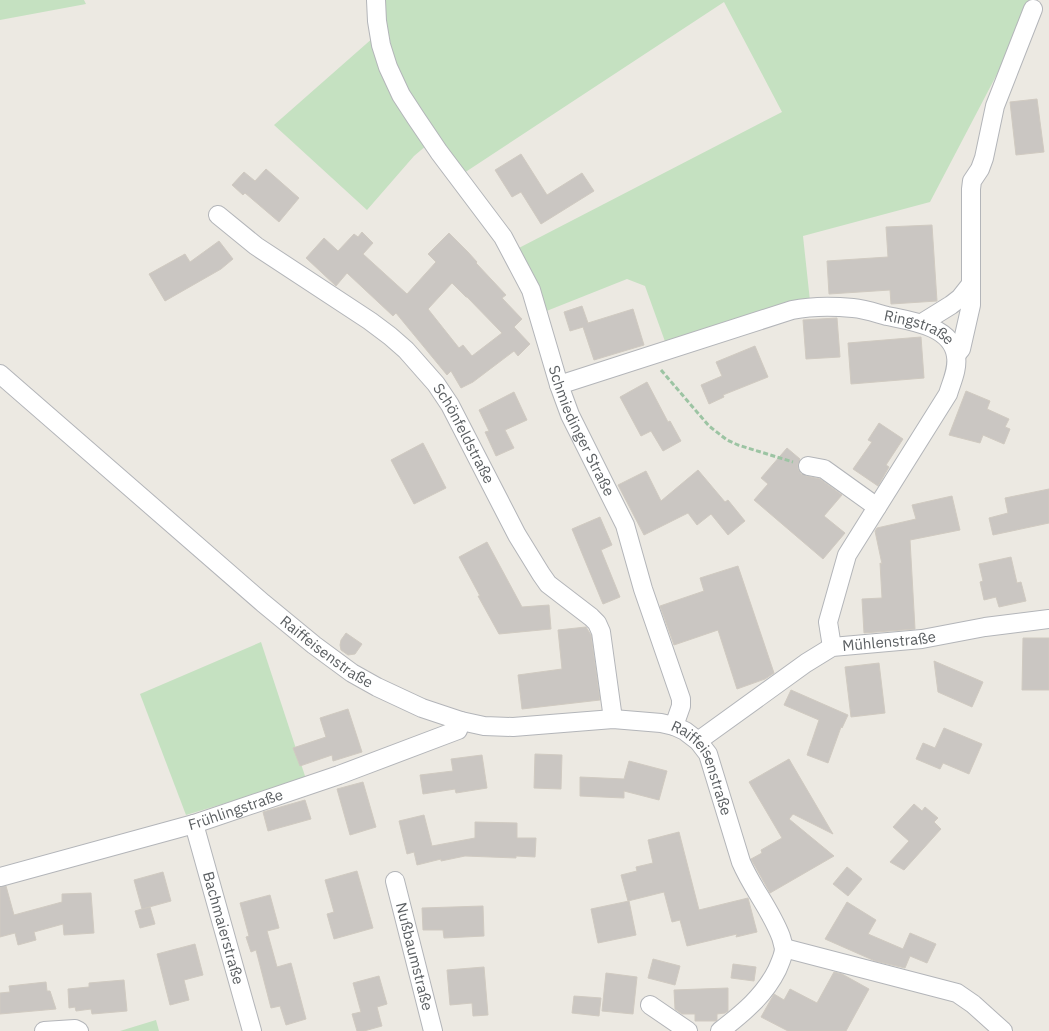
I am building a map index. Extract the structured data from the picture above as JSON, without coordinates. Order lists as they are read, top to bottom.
{
  "streets": {
    "street": [
      "Ringstraße",
      "Schmiedinger Straße",
      "Schönfeldstraße",
      "Mühlenstraße",
      "Raiffeisenstraße",
      "Frühlingstraße",
      "Bachmaierstraße",
      "Nußbaumstraße"
    ]
  },
  "crossings": [
    ["Ringstraße", "Schmiedinger Straße"],
    ["Ringstraße", "Mühlenstraße"],
    ["Schmiedinger Straße", "Raiffeisenstraße"],
    ["Schönfeldstraße", "Raiffeisenstraße"],
    ["Mühlenstraße", "Raiffeisenstraße"],
    ["Raiffeisenstraße", "Frühlingstraße"],
    ["Frühlingstraße", "Bachmaierstraße"]
  ]
}
